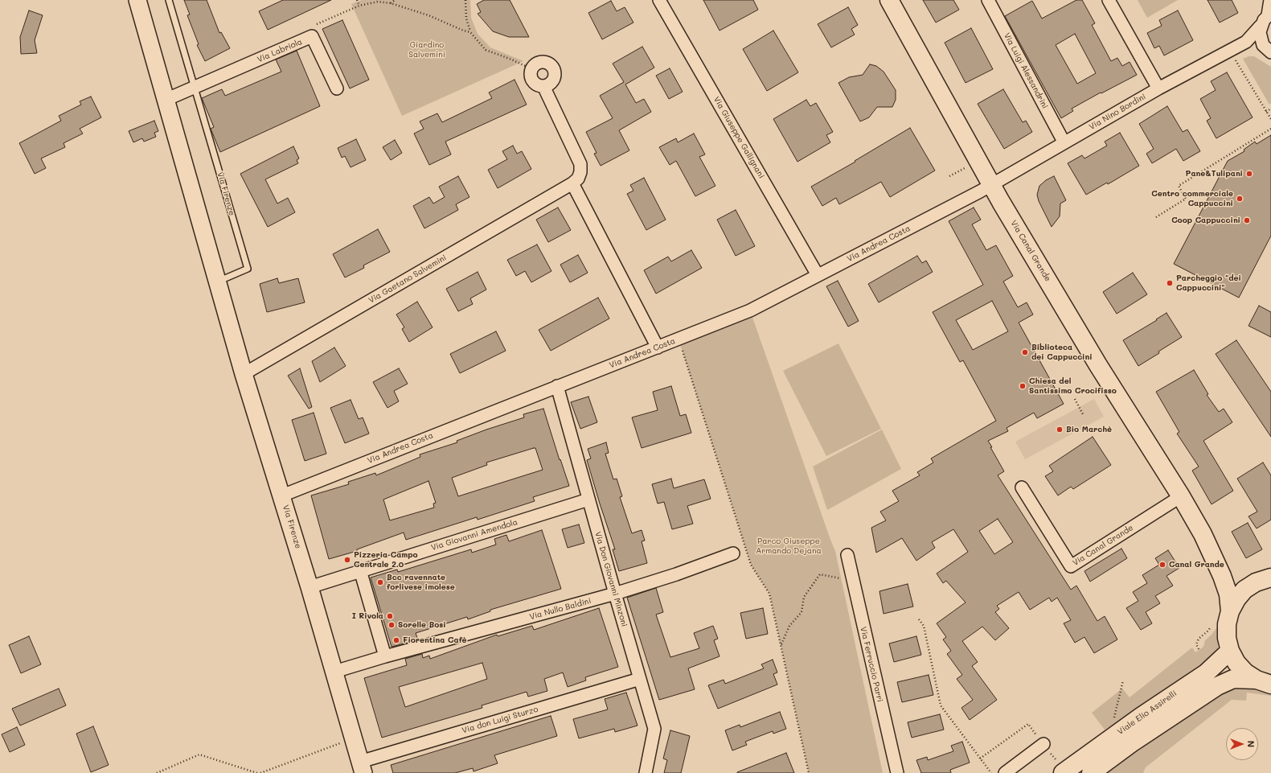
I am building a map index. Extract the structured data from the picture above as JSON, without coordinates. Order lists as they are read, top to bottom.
{
  "streets": {
    "main road": ["Via Canal Grande", "Viale Elio Assirelli"],
    "street": [
      "Via Labriola",
      "Via Luigi Alessandrini",
      "Via Nino Bordini",
      "Via Giuseppe Gallignani",
      "Via Firenze",
      "Via Andrea Costa",
      "Via Gaetano Salvemini",
      "Via Giovanni Amendola",
      "Via Don Giovanni Minzoni",
      "Via Nullo Baldini",
      "Via Ferruccio Parri",
      "Via don Luigi Sturzo"
    ]
  },
  "crossings": [
    ["Via Labriola", "Via Firenze"],
    ["Via Luigi Alessandrini", "Via Nino Bordini"],
    ["Via Nino Bordini", "Via Andrea Costa"],
    ["Via Nino Bordini", "Via Canal Grande"],
    ["Via Giuseppe Gallignani", "Via Andrea Costa"],
    ["Via Firenze", "Via Andrea Costa"],
    ["Via Firenze", "Via Gaetano Salvemini"],
    ["Via Firenze", "Via Giovanni Amendola"],
    ["Via Firenze", "Via Nullo Baldini"],
    ["Via Firenze", "Via don Luigi Sturzo"],
    ["Via Andrea Costa", "Via Canal Grande"],
    ["Via Andrea Costa", "Via Don Giovanni Minzoni"],
    ["Via Giovanni Amendola", "Via Don Giovanni Minzoni"],
    ["Via Don Giovanni Minzoni", "Via Nullo Baldini"],
    ["Via Don Giovanni Minzoni", "Via don Luigi Sturzo"]
  ],
  "parks": ["Giardino Salvemini", "Parco Giuseppe Armando Dejana"],
  "places": [
    "Pane&Tulipani",
    "Centro commerciale Cappuccini",
    "Coop Cappuccini",
    "Parcheggio \"dei Cappuccini\"",
    "Biblioteca dei Cappuccini",
    "Chiesa del Santissimo Crocifisso",
    "Bio Marchè",
    "Pizzeria Campo Centrale 2.0",
    "Canal Grande",
    "Bcc ravennate forlivese imolese",
    "I Rivola",
    "Sorelle Bosi",
    "Fiorentina Cafè"
  ],
  "north": "right"
}
